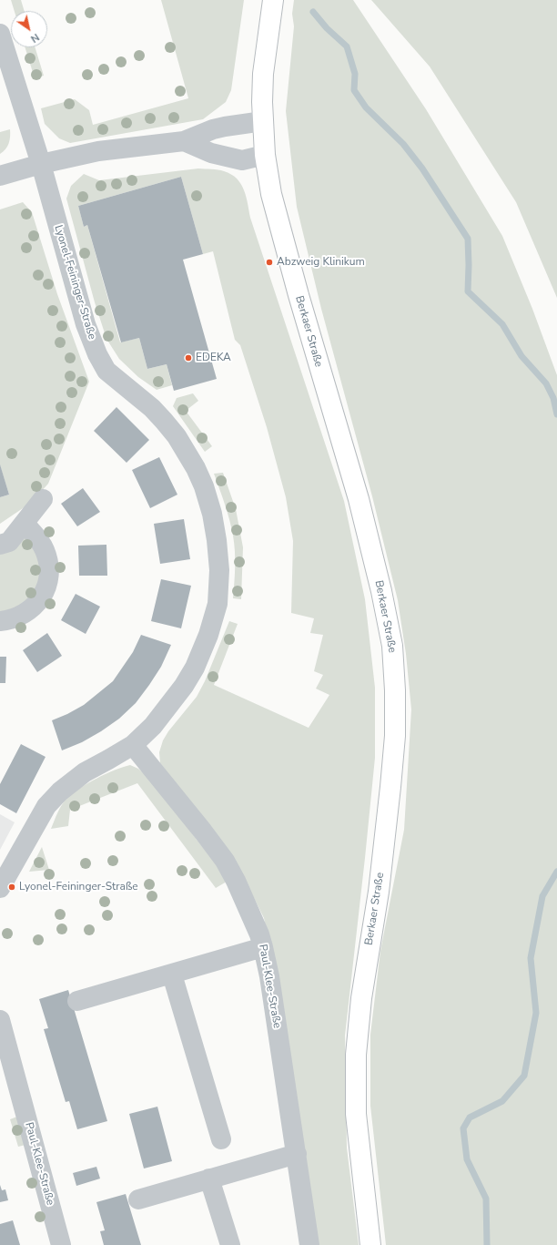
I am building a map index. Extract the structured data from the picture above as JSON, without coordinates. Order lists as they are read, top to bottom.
{
  "streets": {
    "main road": ["Berkaer Straße"],
    "street": ["Lyonel-Feininger-Straße", "Paul-Klee-Straße"]
  },
  "crossings": [
    ["Lyonel-Feininger-Straße", "Paul-Klee-Straße"]
  ],
  "places": ["Abzweig Klinikum", "EDEKA", "Lyonel-Feininger-Straße"],
  "north": "bottom right"
}
